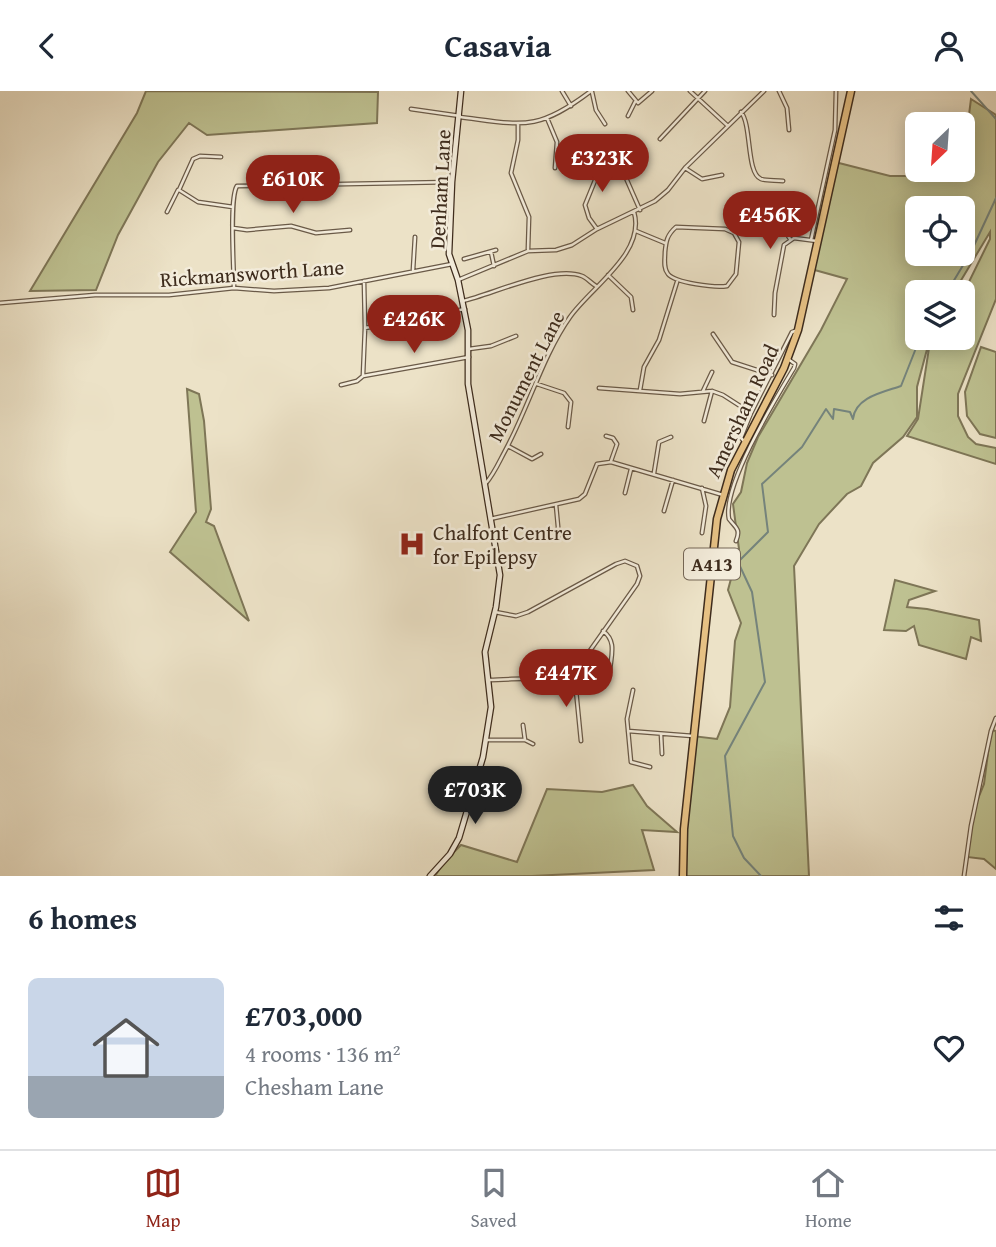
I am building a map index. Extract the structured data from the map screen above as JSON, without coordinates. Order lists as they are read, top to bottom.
{
  "streets": {
    "highway": ["Amersham Road", "A413"],
    "street": ["Denham Lane", "Rickmansworth Lane", "Monument Lane"]
  },
  "crossings": [
    ["Denham Lane", "Rickmansworth Lane"]
  ],
  "places": {
    "hospital": ["Chalfont Centre for Epilepsy"]
  },
  "north": "bottom left",
  "page": {
    "header": "Casavia",
    "price": [
      "£323K",
      "£610K",
      "£456K",
      "£426K",
      "£447K",
      "£703K"
    ],
    "heading": "6 homes",
    "list": [
      {
        "name": "£703,000",
        "note": "4 rooms · 136 m² · Chesham Lane"
      }
    ],
    "tabs": ["Map", "Saved", "Home"]
  }
}
